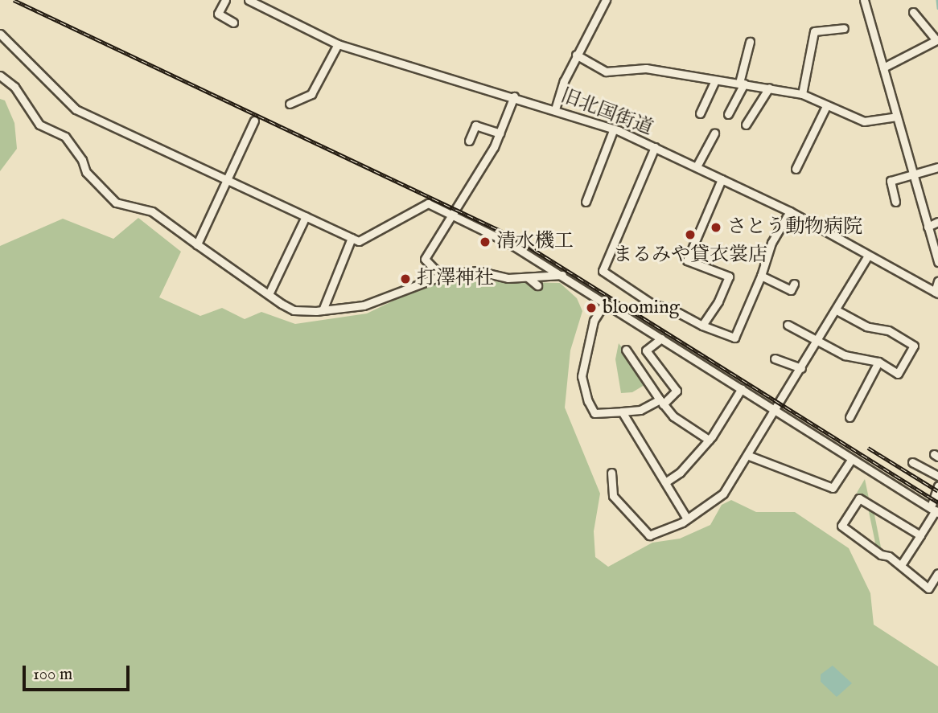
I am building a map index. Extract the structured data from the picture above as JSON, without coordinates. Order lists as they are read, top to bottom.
{
  "streets": {
    "street": ["旧北国街道"]
  },
  "places": [
    "さとう動物病院",
    "まるみや貸衣裳店",
    "清水機工",
    "打澤神社",
    "blooming"
  ],
  "scale_bar": "100 m"
}
